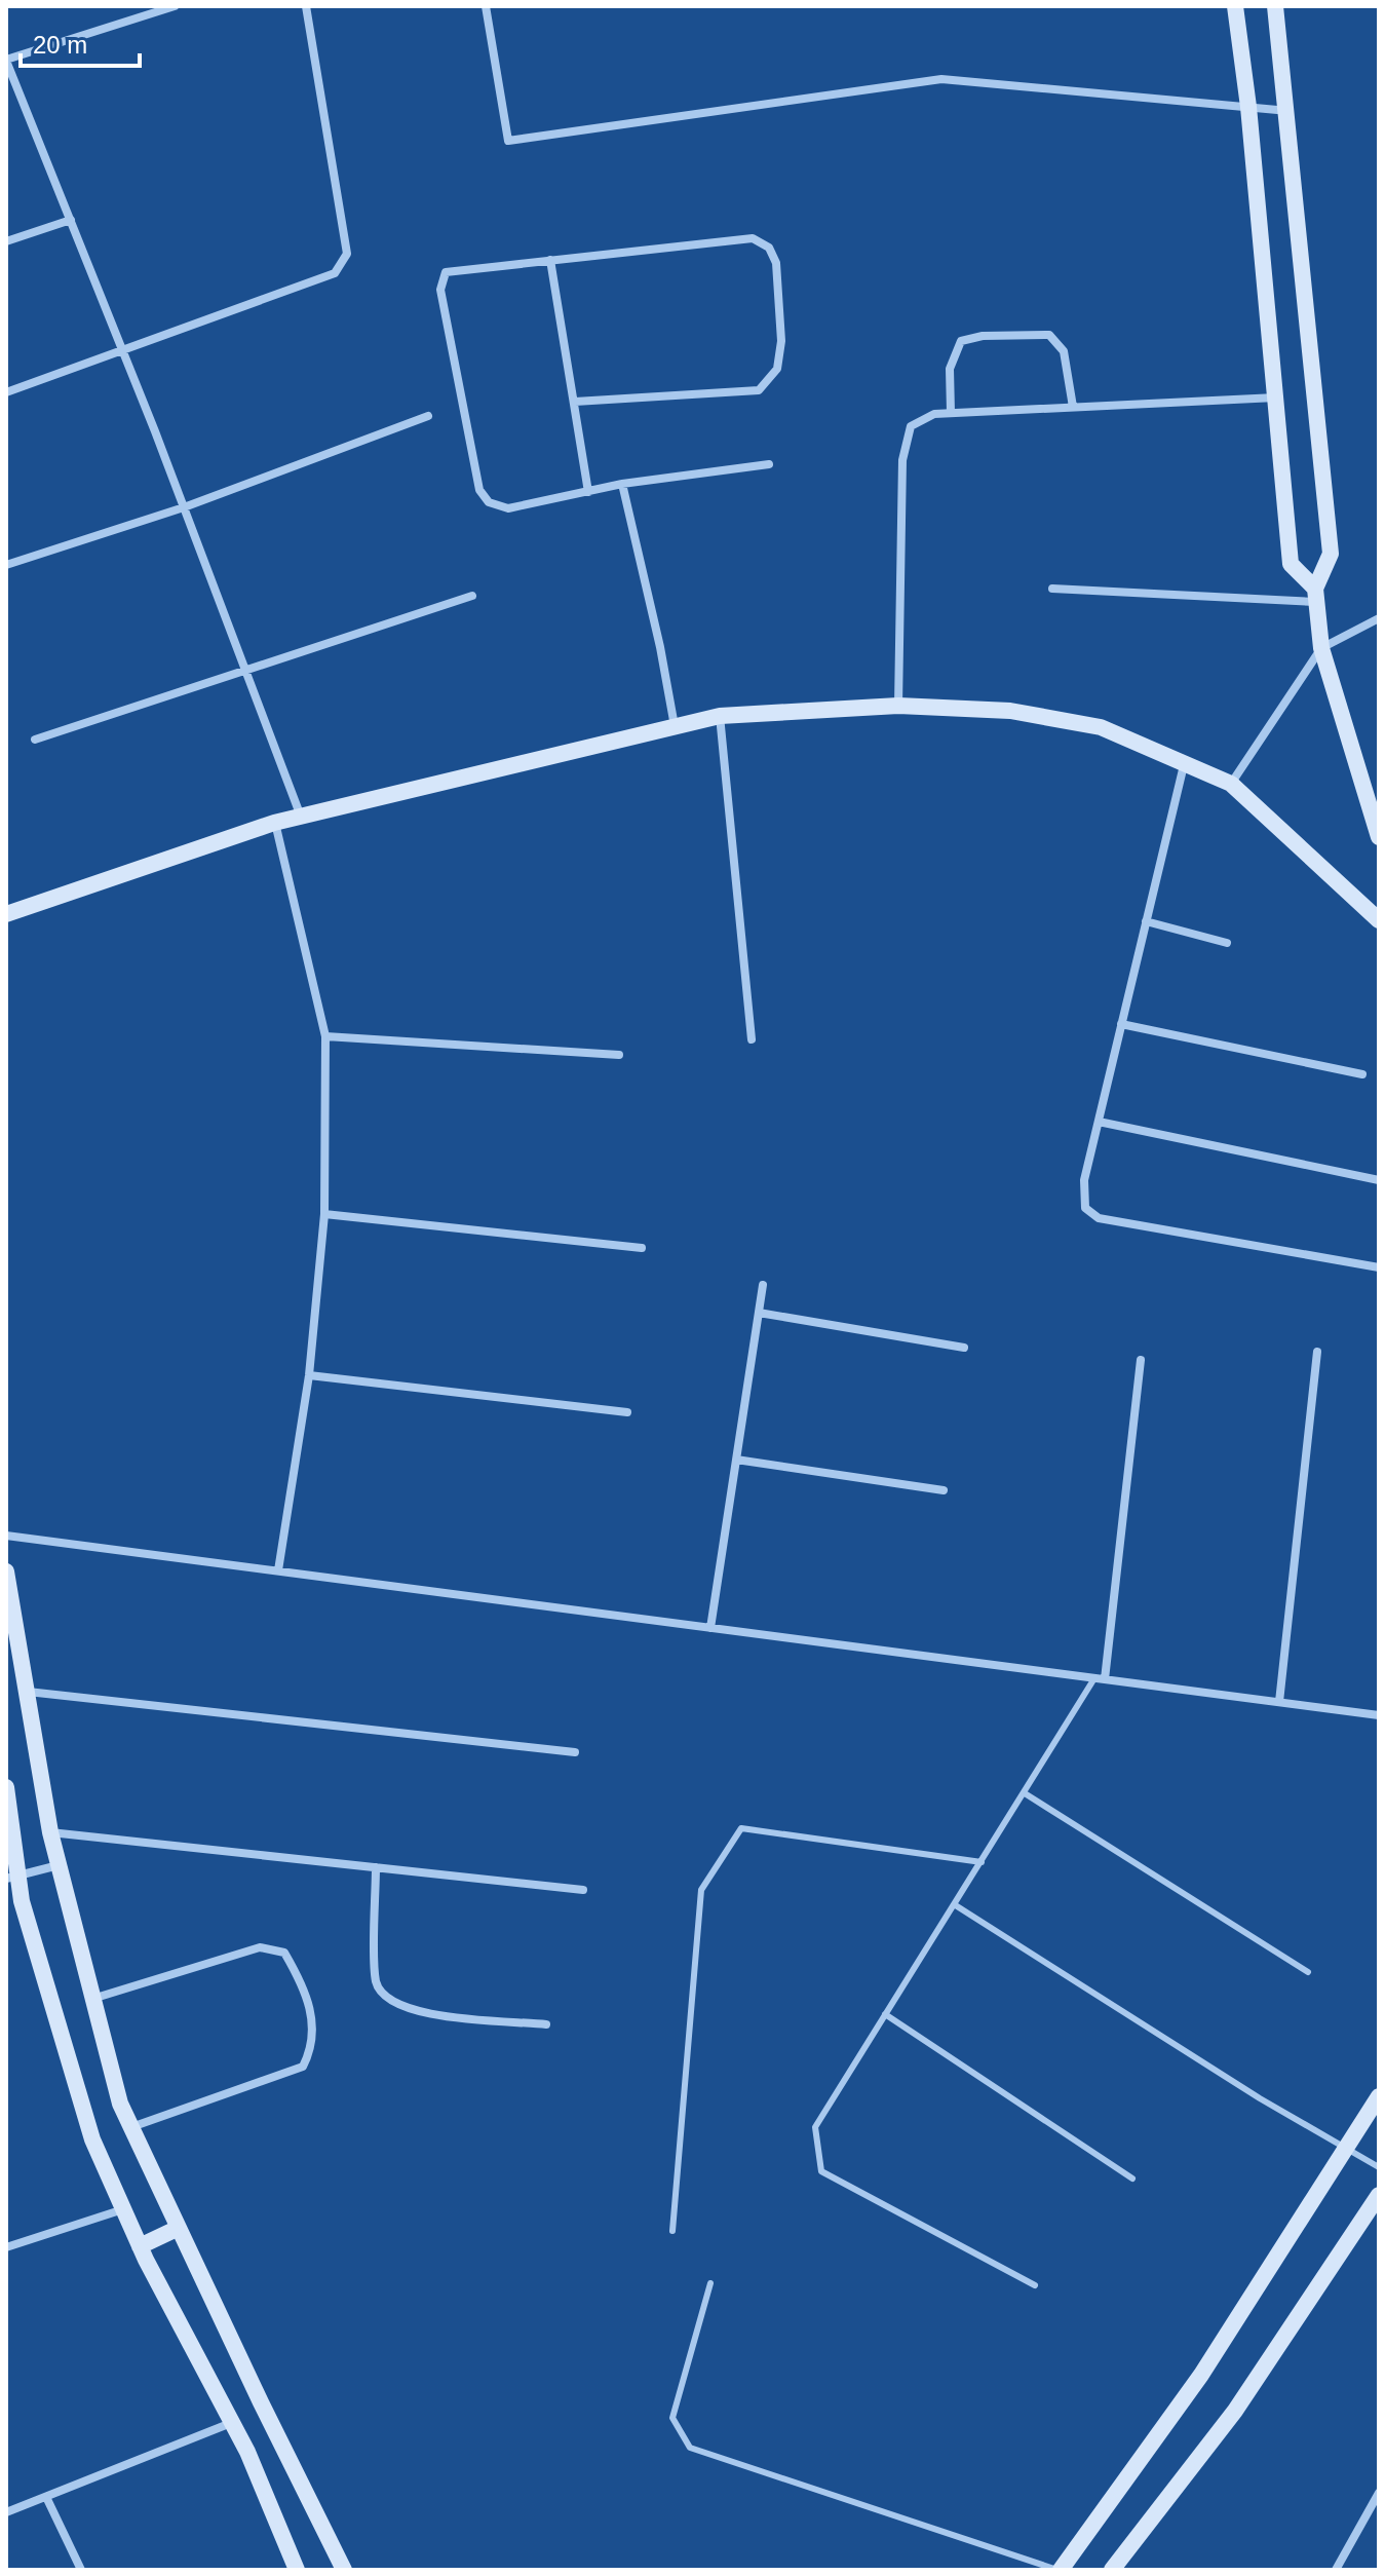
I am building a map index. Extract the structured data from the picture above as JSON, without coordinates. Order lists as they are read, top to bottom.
{
  "scale_bar": "20 m"
}
